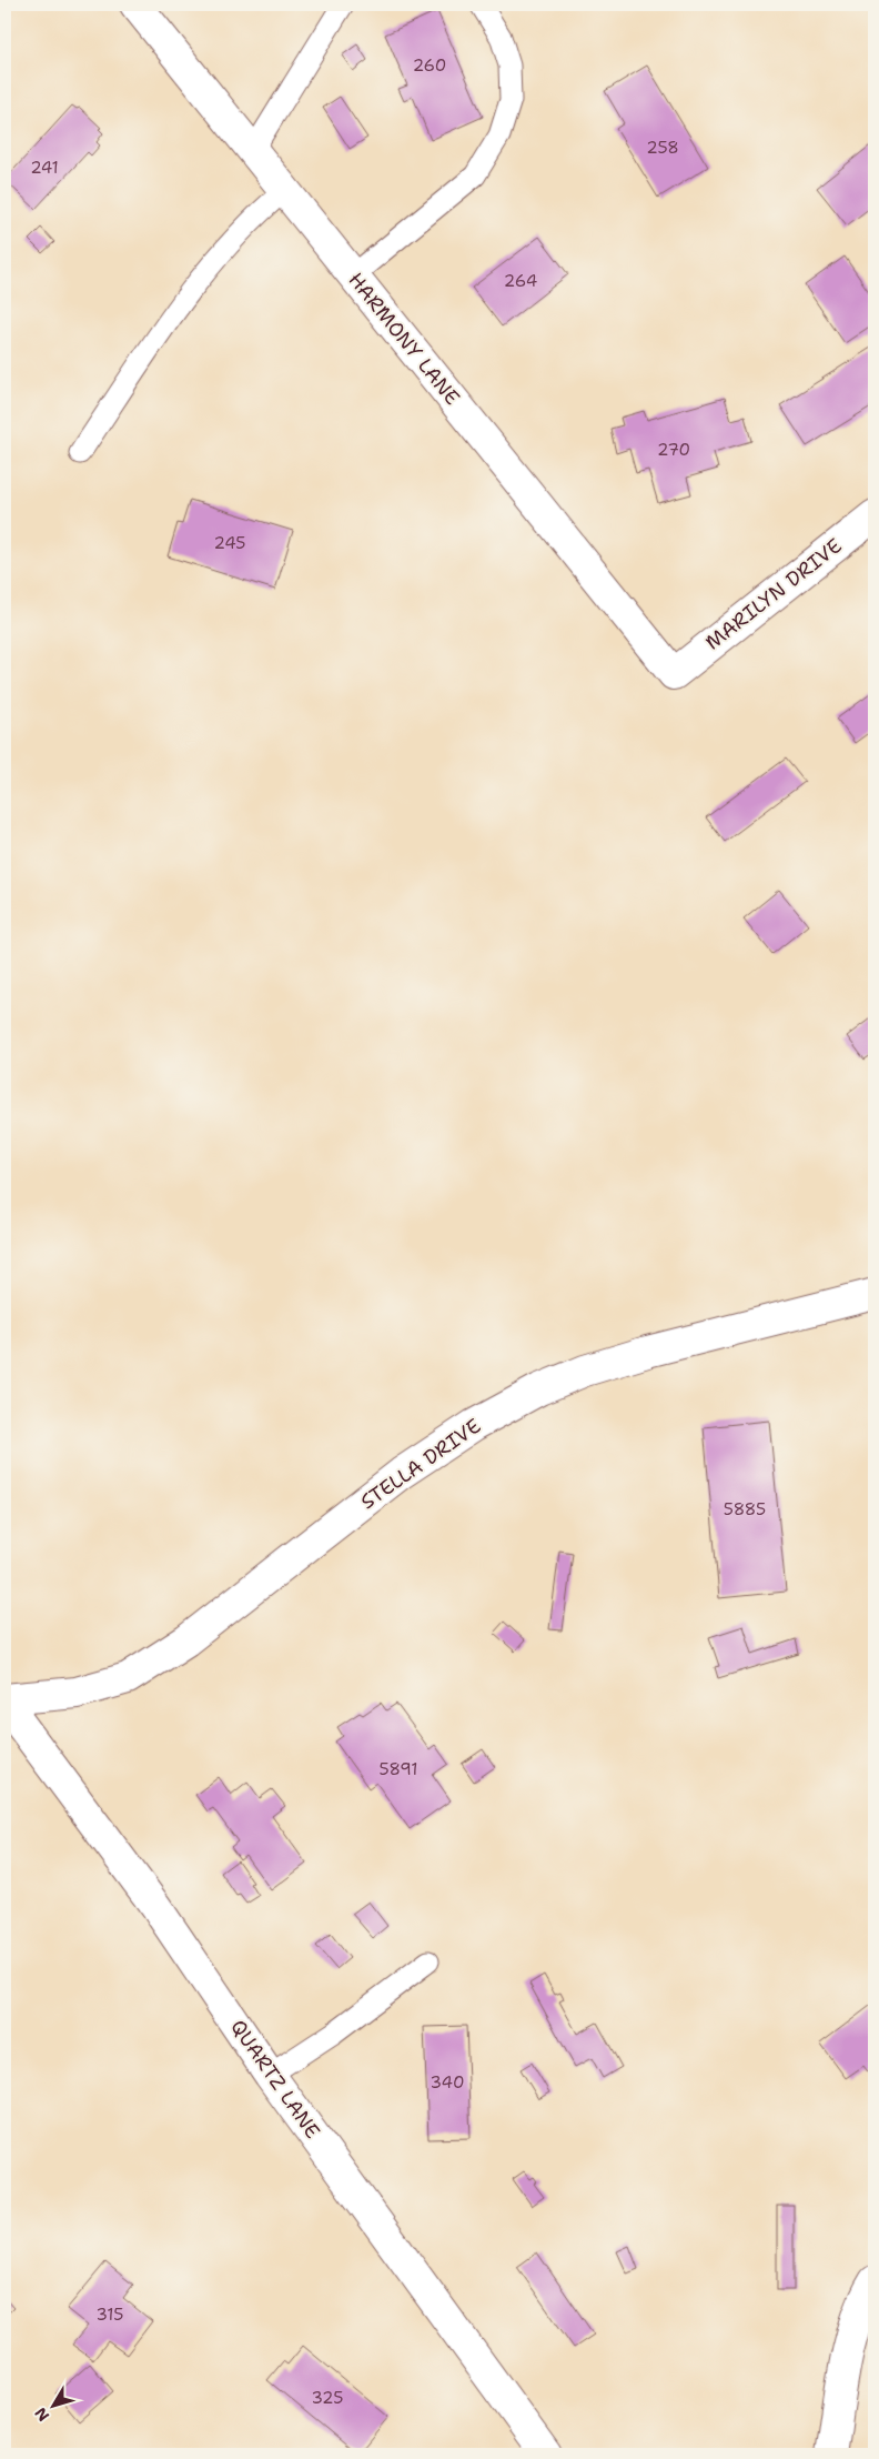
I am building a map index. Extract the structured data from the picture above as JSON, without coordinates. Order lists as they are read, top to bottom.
{
  "streets": {
    "street": [
      "HARMONY LANE",
      "MARILYN DRIVE",
      "STELLA DRIVE",
      "QUARTZ LANE"
    ]
  },
  "crossings": [
    ["HARMONY LANE", "MARILYN DRIVE"],
    ["STELLA DRIVE", "QUARTZ LANE"]
  ],
  "house_numbers": [
    "260",
    "258",
    "241",
    "264",
    "270",
    "245",
    "5885",
    "5891",
    "340",
    "315",
    "325"
  ],
  "north": "bottom left"
}
